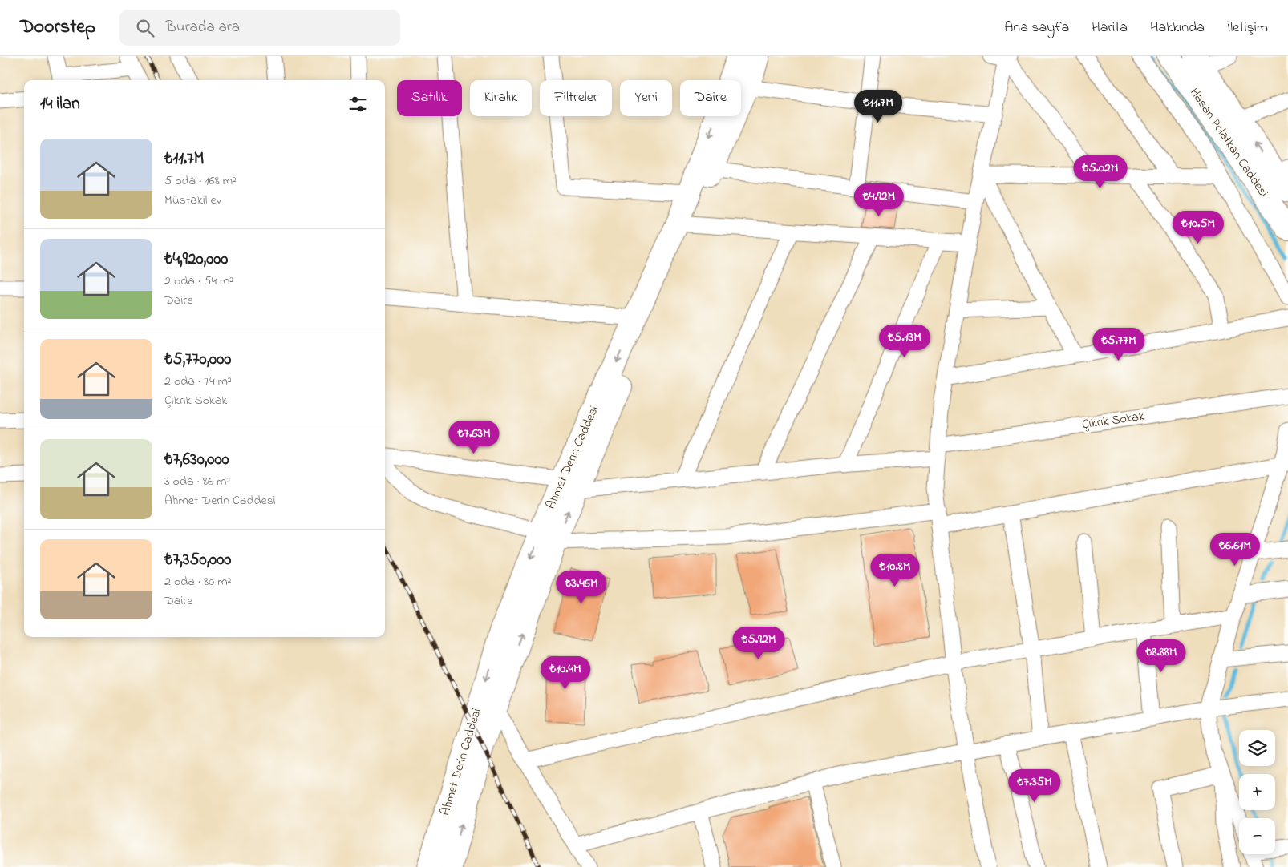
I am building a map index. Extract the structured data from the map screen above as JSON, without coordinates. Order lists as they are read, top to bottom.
{
  "streets": {
    "main road": ["Hasan Polatkan Caddesi", "Ahmet Derin Caddesi"],
    "street": ["Çıkrık Sokak"]
  },
  "crossings": [
    ["Çıkrık Sokak", "Ahmet Derin Caddesi"]
  ],
  "page": {
    "header": "Doorstep",
    "search": "Burada ara",
    "nav": [
      "Ana sayfa",
      "Harita",
      "Hakkında",
      "İletişim"
    ],
    "chip": [
      "Satılık",
      "Kiralık",
      "Filtreler",
      "Yeni",
      "Daire"
    ],
    "heading": "14 ilan",
    "price": [
      "₺11.7M",
      "₺5.02M",
      "₺4.92M",
      "₺10.5M",
      "₺5.13M",
      "₺5.77M",
      "₺7.63M",
      "₺6.61M",
      "₺10.8M",
      "₺3.46M",
      "₺5.92M",
      "₺8.88M",
      "₺10.4M",
      "₺7.35M"
    ],
    "list": [
      {
        "name": "₺11.7M",
        "note": "5 oda · 168 m² · Müstakil ev"
      },
      {
        "name": "₺4,920,000",
        "note": "2 oda · 54 m² · Daire"
      },
      {
        "name": "₺5,770,000",
        "note": "2 oda · 74 m² · Çıkrık Sokak"
      },
      {
        "name": "₺7,630,000",
        "note": "3 oda · 86 m² · Ahmet Derin Caddesi"
      },
      {
        "name": "₺7,350,000",
        "note": "2 oda · 80 m² · Daire"
      }
    ],
    "map_buttons": ["+", "−"]
  }
}
